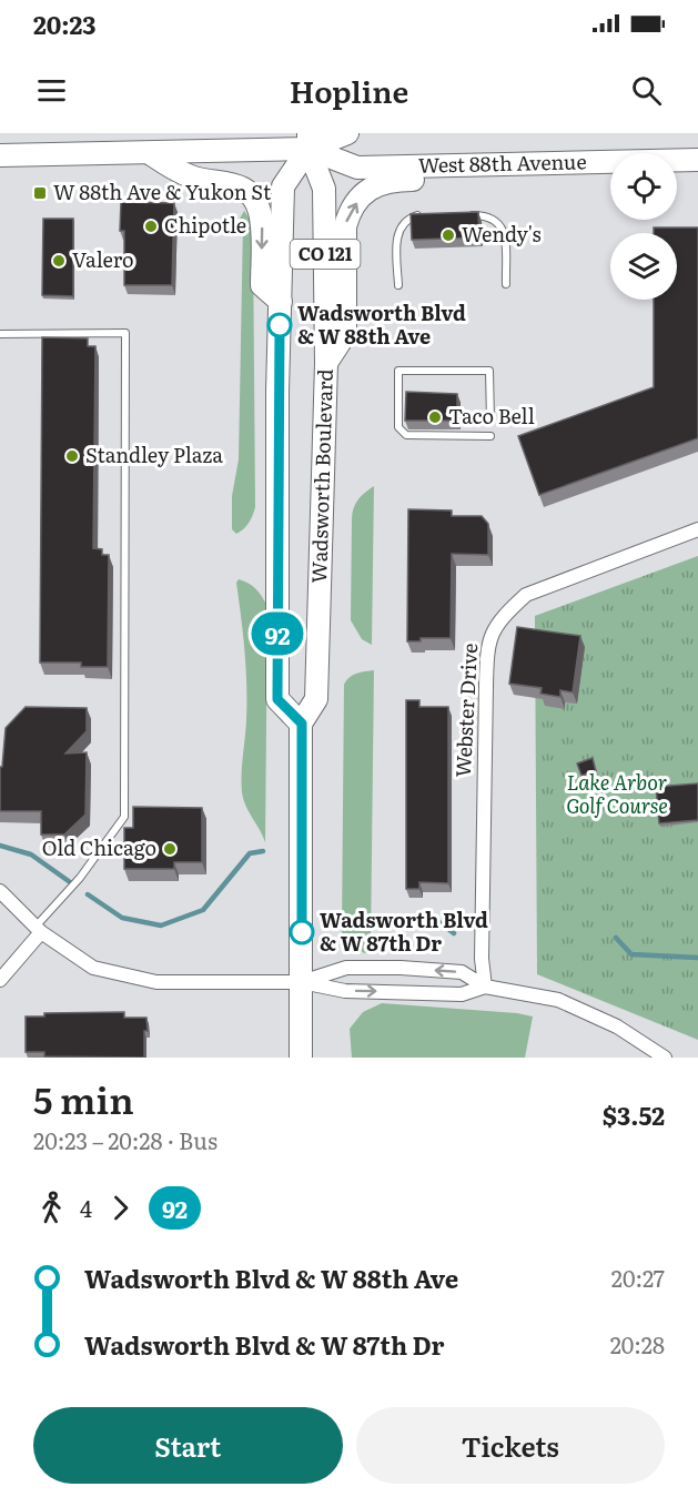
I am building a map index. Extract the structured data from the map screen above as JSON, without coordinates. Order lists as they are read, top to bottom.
{
  "streets": {
    "main road": ["West 88th Avenue", "CO 121", "Wadsworth Boulevard"],
    "street": ["Webster Drive"]
  },
  "crossings": [
    ["West 88th Avenue", "Wadsworth Boulevard"]
  ],
  "parks": ["Lake Arbor Golf Course"],
  "places": {
    "transit": ["W 88th Ave & Yukon St"],
    "other": [
      "Chipotle",
      "Wendy's",
      "Valero",
      "Wadsworth Blvd & W 88th Ave",
      "Taco Bell",
      "Standley Plaza",
      "Old Chicago",
      "Wadsworth Blvd & W 87th Dr"
    ]
  },
  "lines": ["bus line 92"],
  "page": {
    "status": "20:23",
    "header": "Hopline",
    "on_map": "92",
    "heading": ["5 min", "20:23 – 20:28 · Bus", "$3.52"],
    "legs": ["4", "92"],
    "list": [
      {
        "name": "Wadsworth Blvd & W 88th Ave",
        "value": "20:27"
      },
      {
        "name": "Wadsworth Blvd & W 87th Dr",
        "value": "20:28"
      }
    ],
    "buttons": ["Start", "Tickets"]
  }
}
